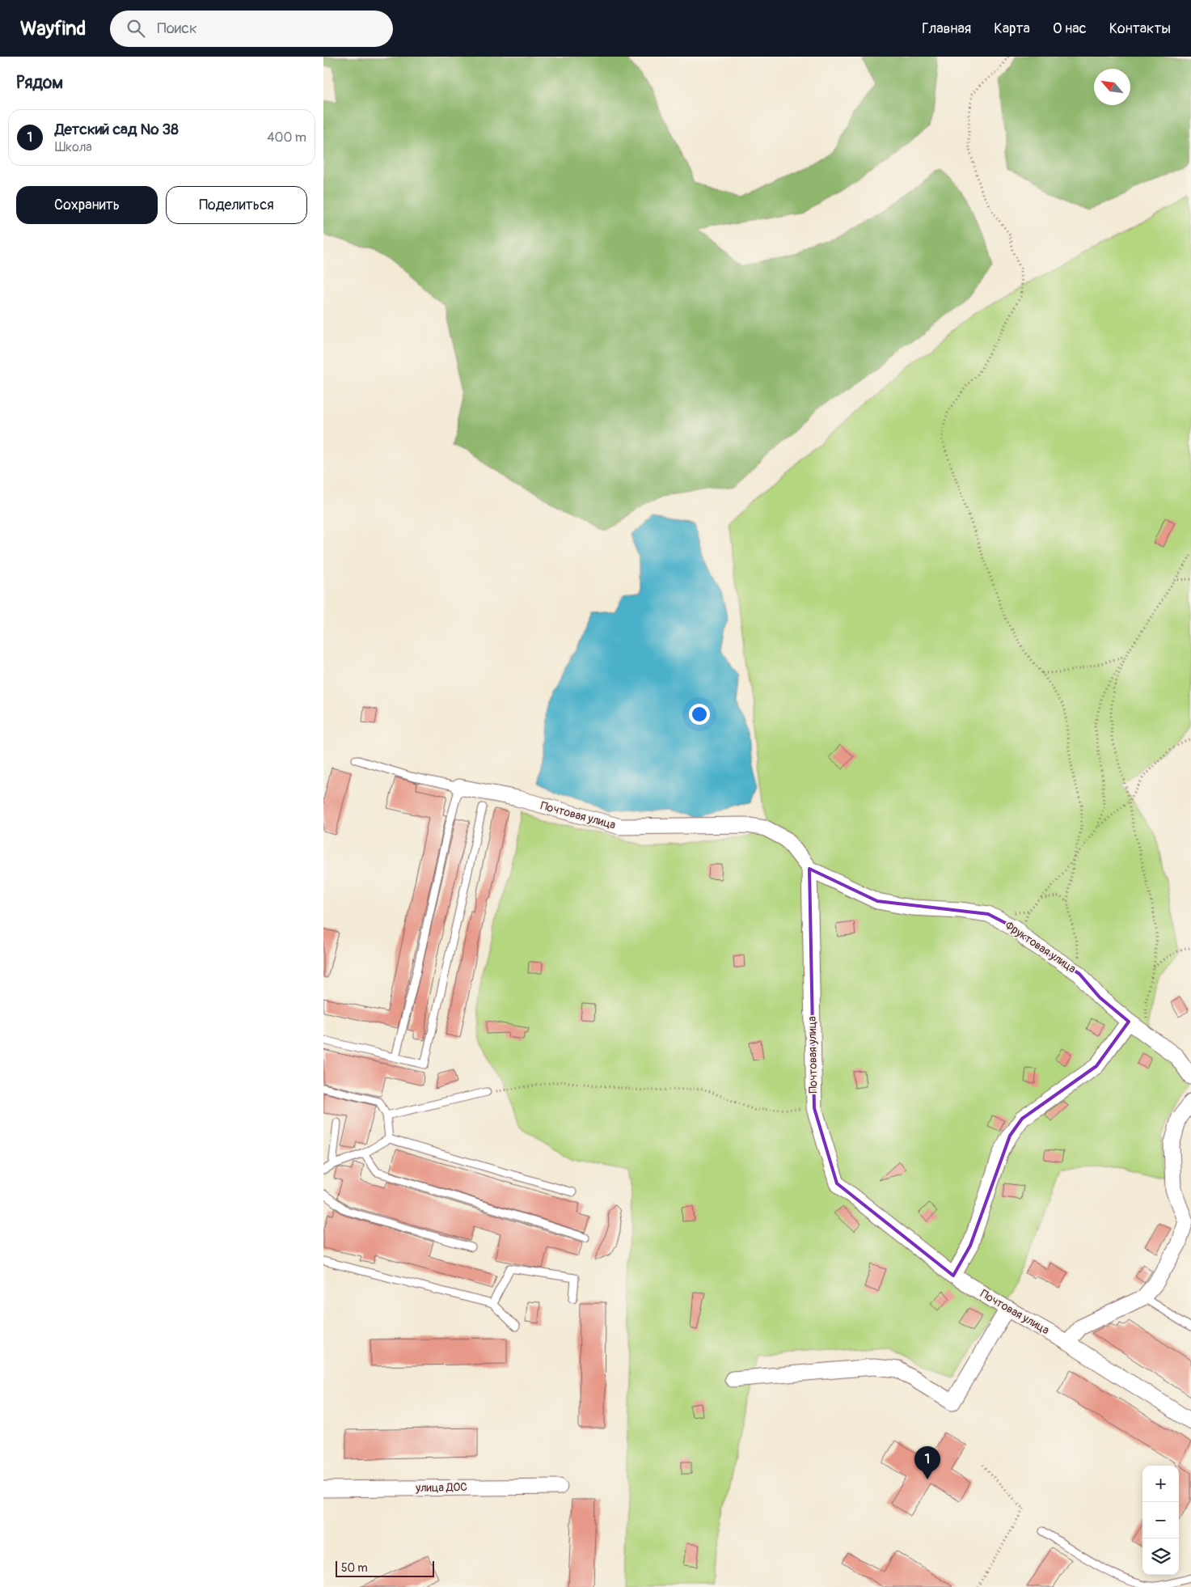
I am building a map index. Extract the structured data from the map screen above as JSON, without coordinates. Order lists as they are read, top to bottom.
{
  "streets": {
    "street": ["Почтовая улица", "Фруктовая улица", "улица ДОС"]
  },
  "crossings": [
    ["Почтовая улица", "Фруктовая улица"]
  ],
  "scale_bar": "50 m",
  "north": "top left",
  "page": {
    "header": "Wayfind",
    "search": "Поиск",
    "nav": [
      "Главная",
      "Карта",
      "О нас",
      "Контакты"
    ],
    "heading": "Рядом",
    "list": [
      {
        "mark": "1",
        "name": "Детский сад № 38",
        "note": "Школа",
        "value": "400 m"
      }
    ],
    "buttons": ["Сохранить", "Поделиться"],
    "pins": "1",
    "map_buttons": ["+", "−"],
    "scale": "50 m"
  }
}
